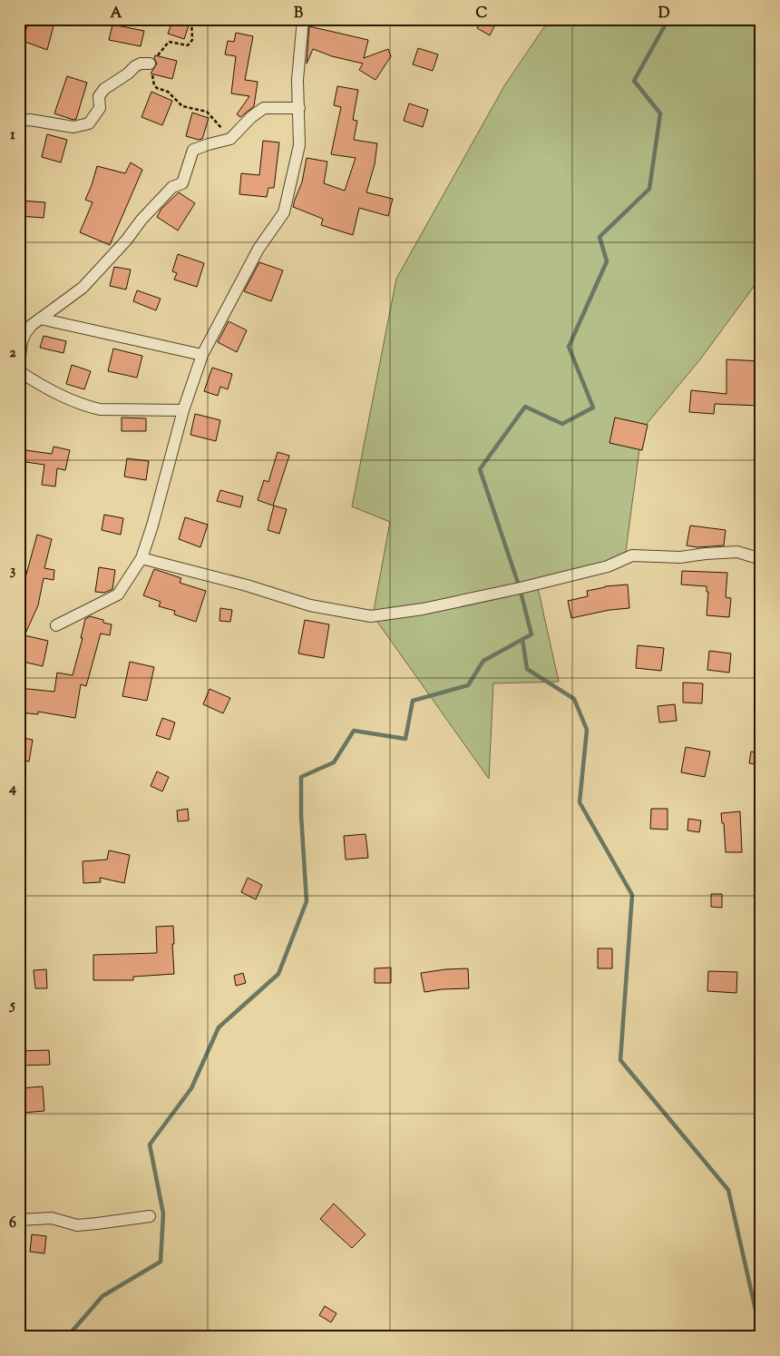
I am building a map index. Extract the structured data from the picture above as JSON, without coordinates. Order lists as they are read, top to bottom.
{
  "grid": {
    "columns": [
      "A",
      "B",
      "C",
      "D"
    ],
    "rows": [
      "1",
      "2",
      "3",
      "4",
      "5",
      "6"
    ]
  }
}
